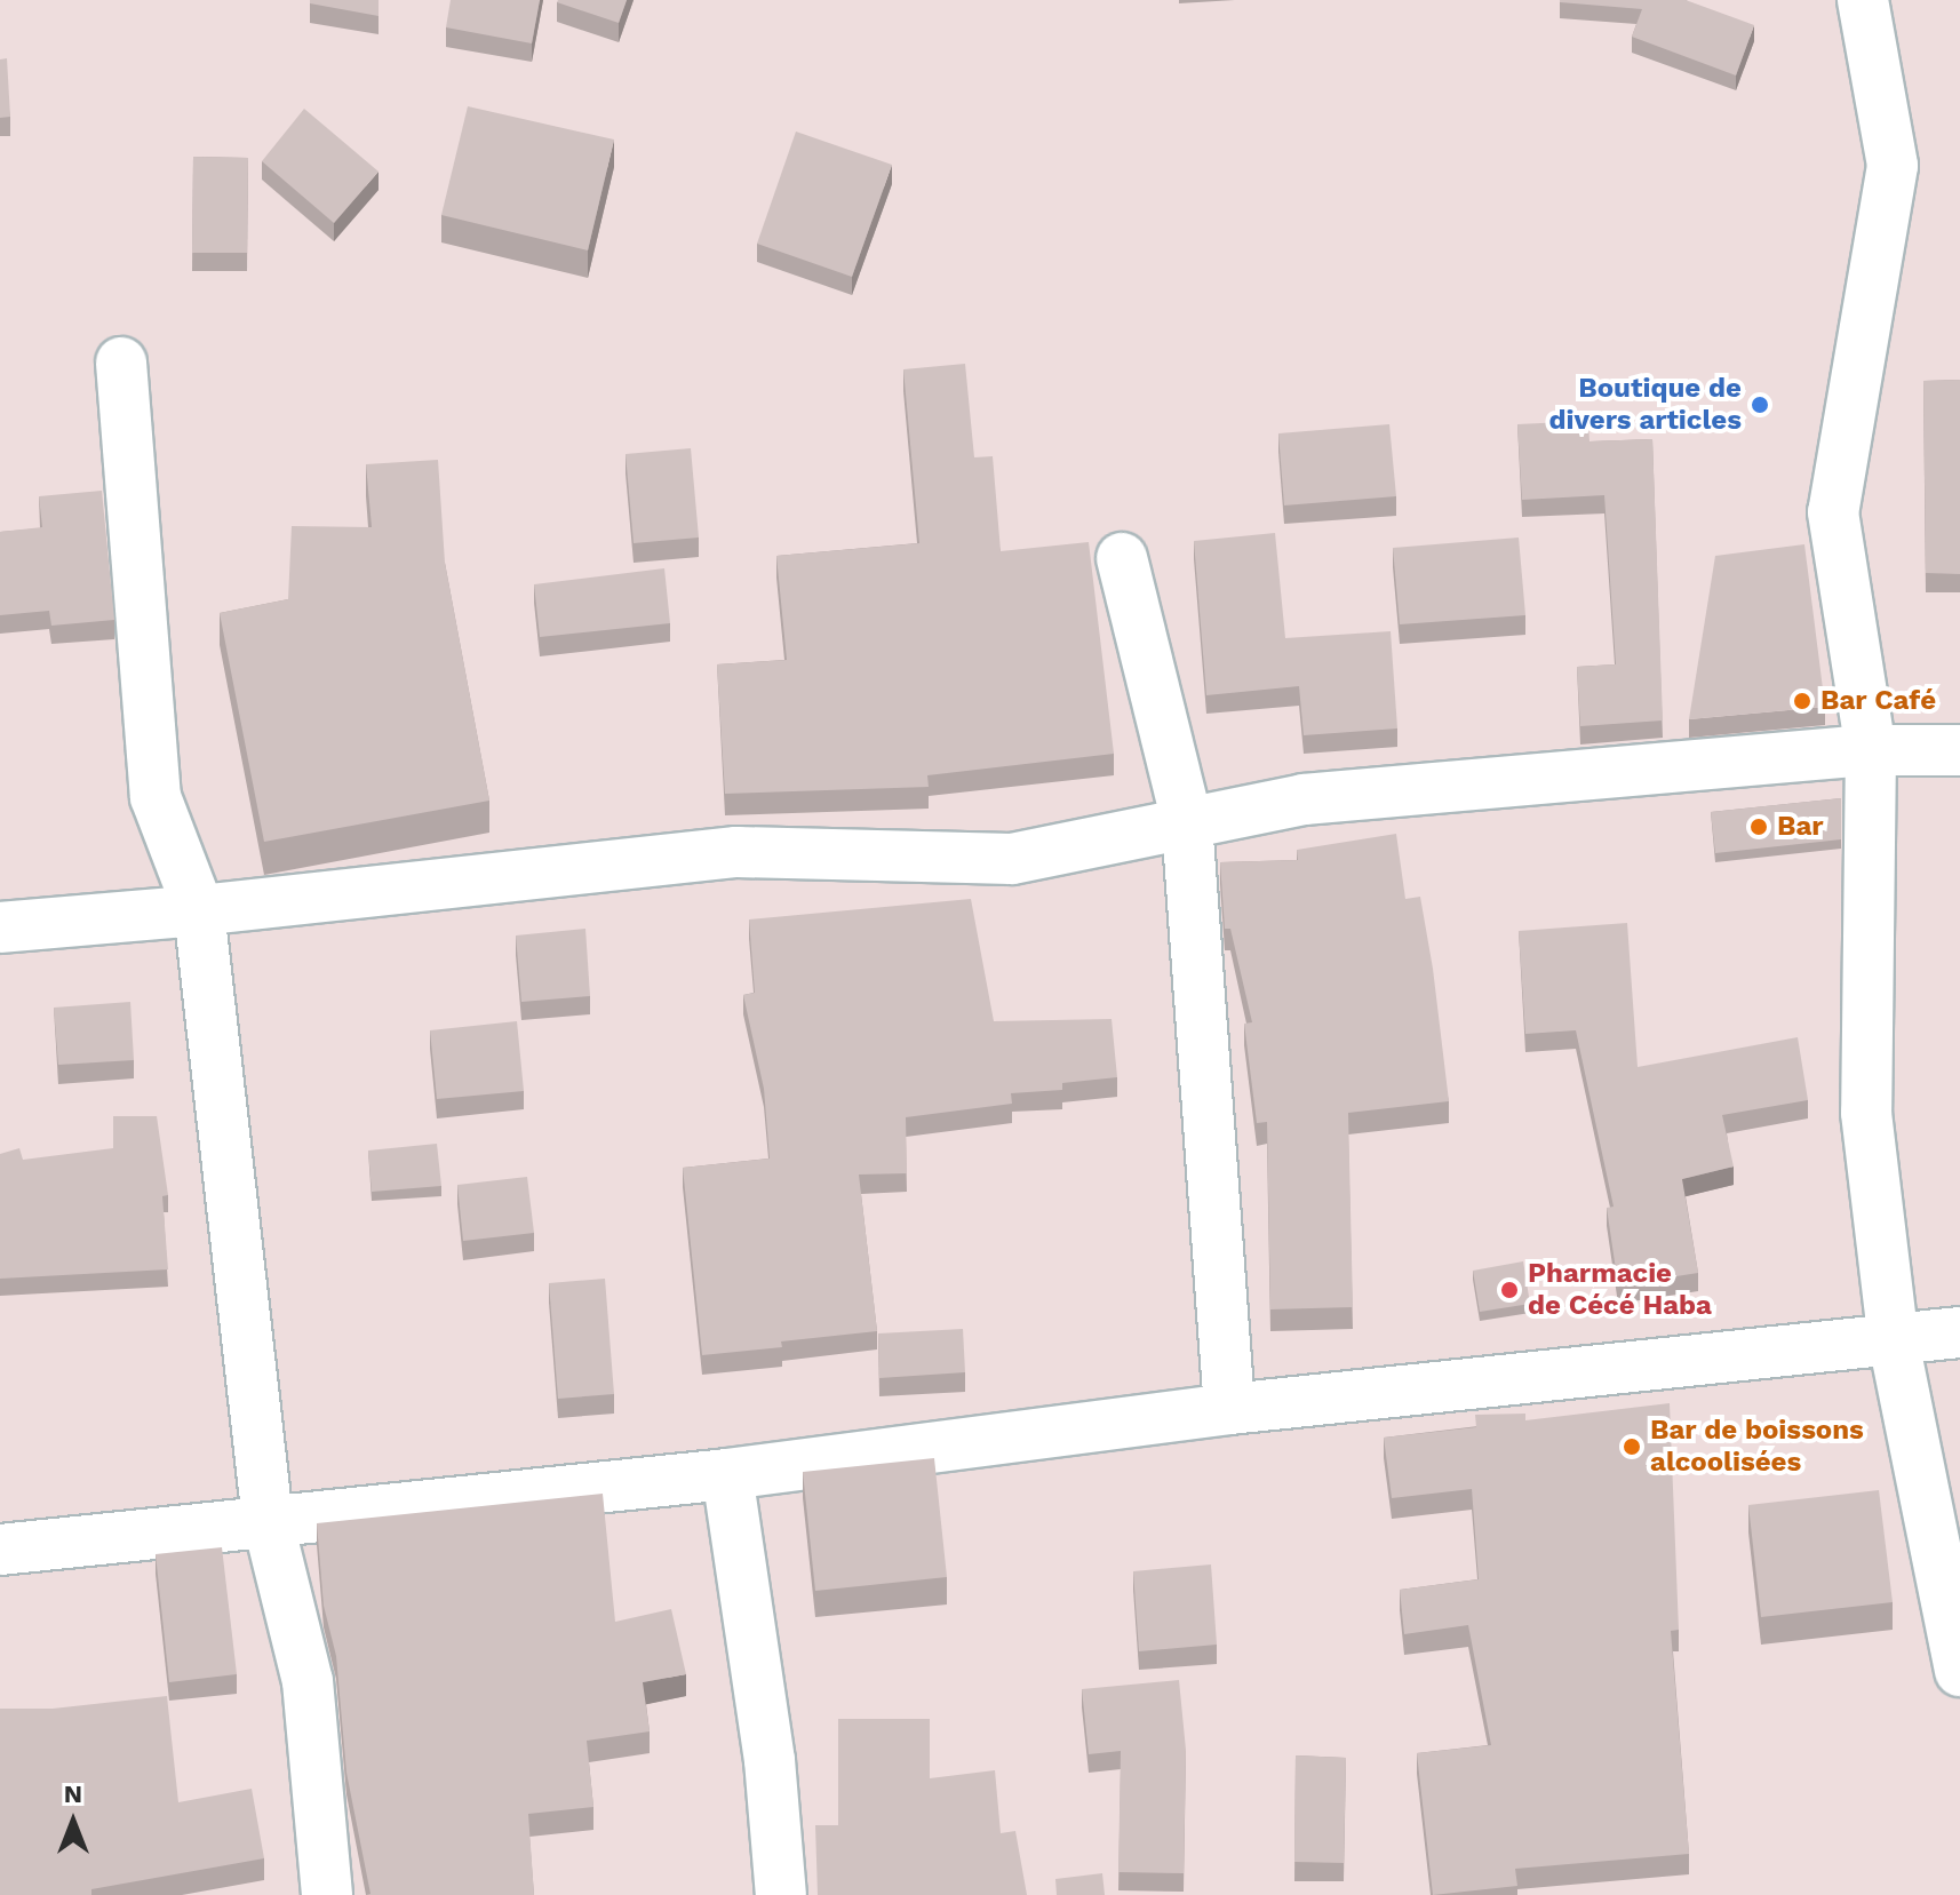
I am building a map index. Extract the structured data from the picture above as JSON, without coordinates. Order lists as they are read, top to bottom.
{
  "places": [
    "Boutique de divers articles",
    "Bar Café",
    "Bar",
    "Pharmacie de Cécé Haba",
    "Bar de boissons alcoolisées"
  ],
  "north": "top"
}
